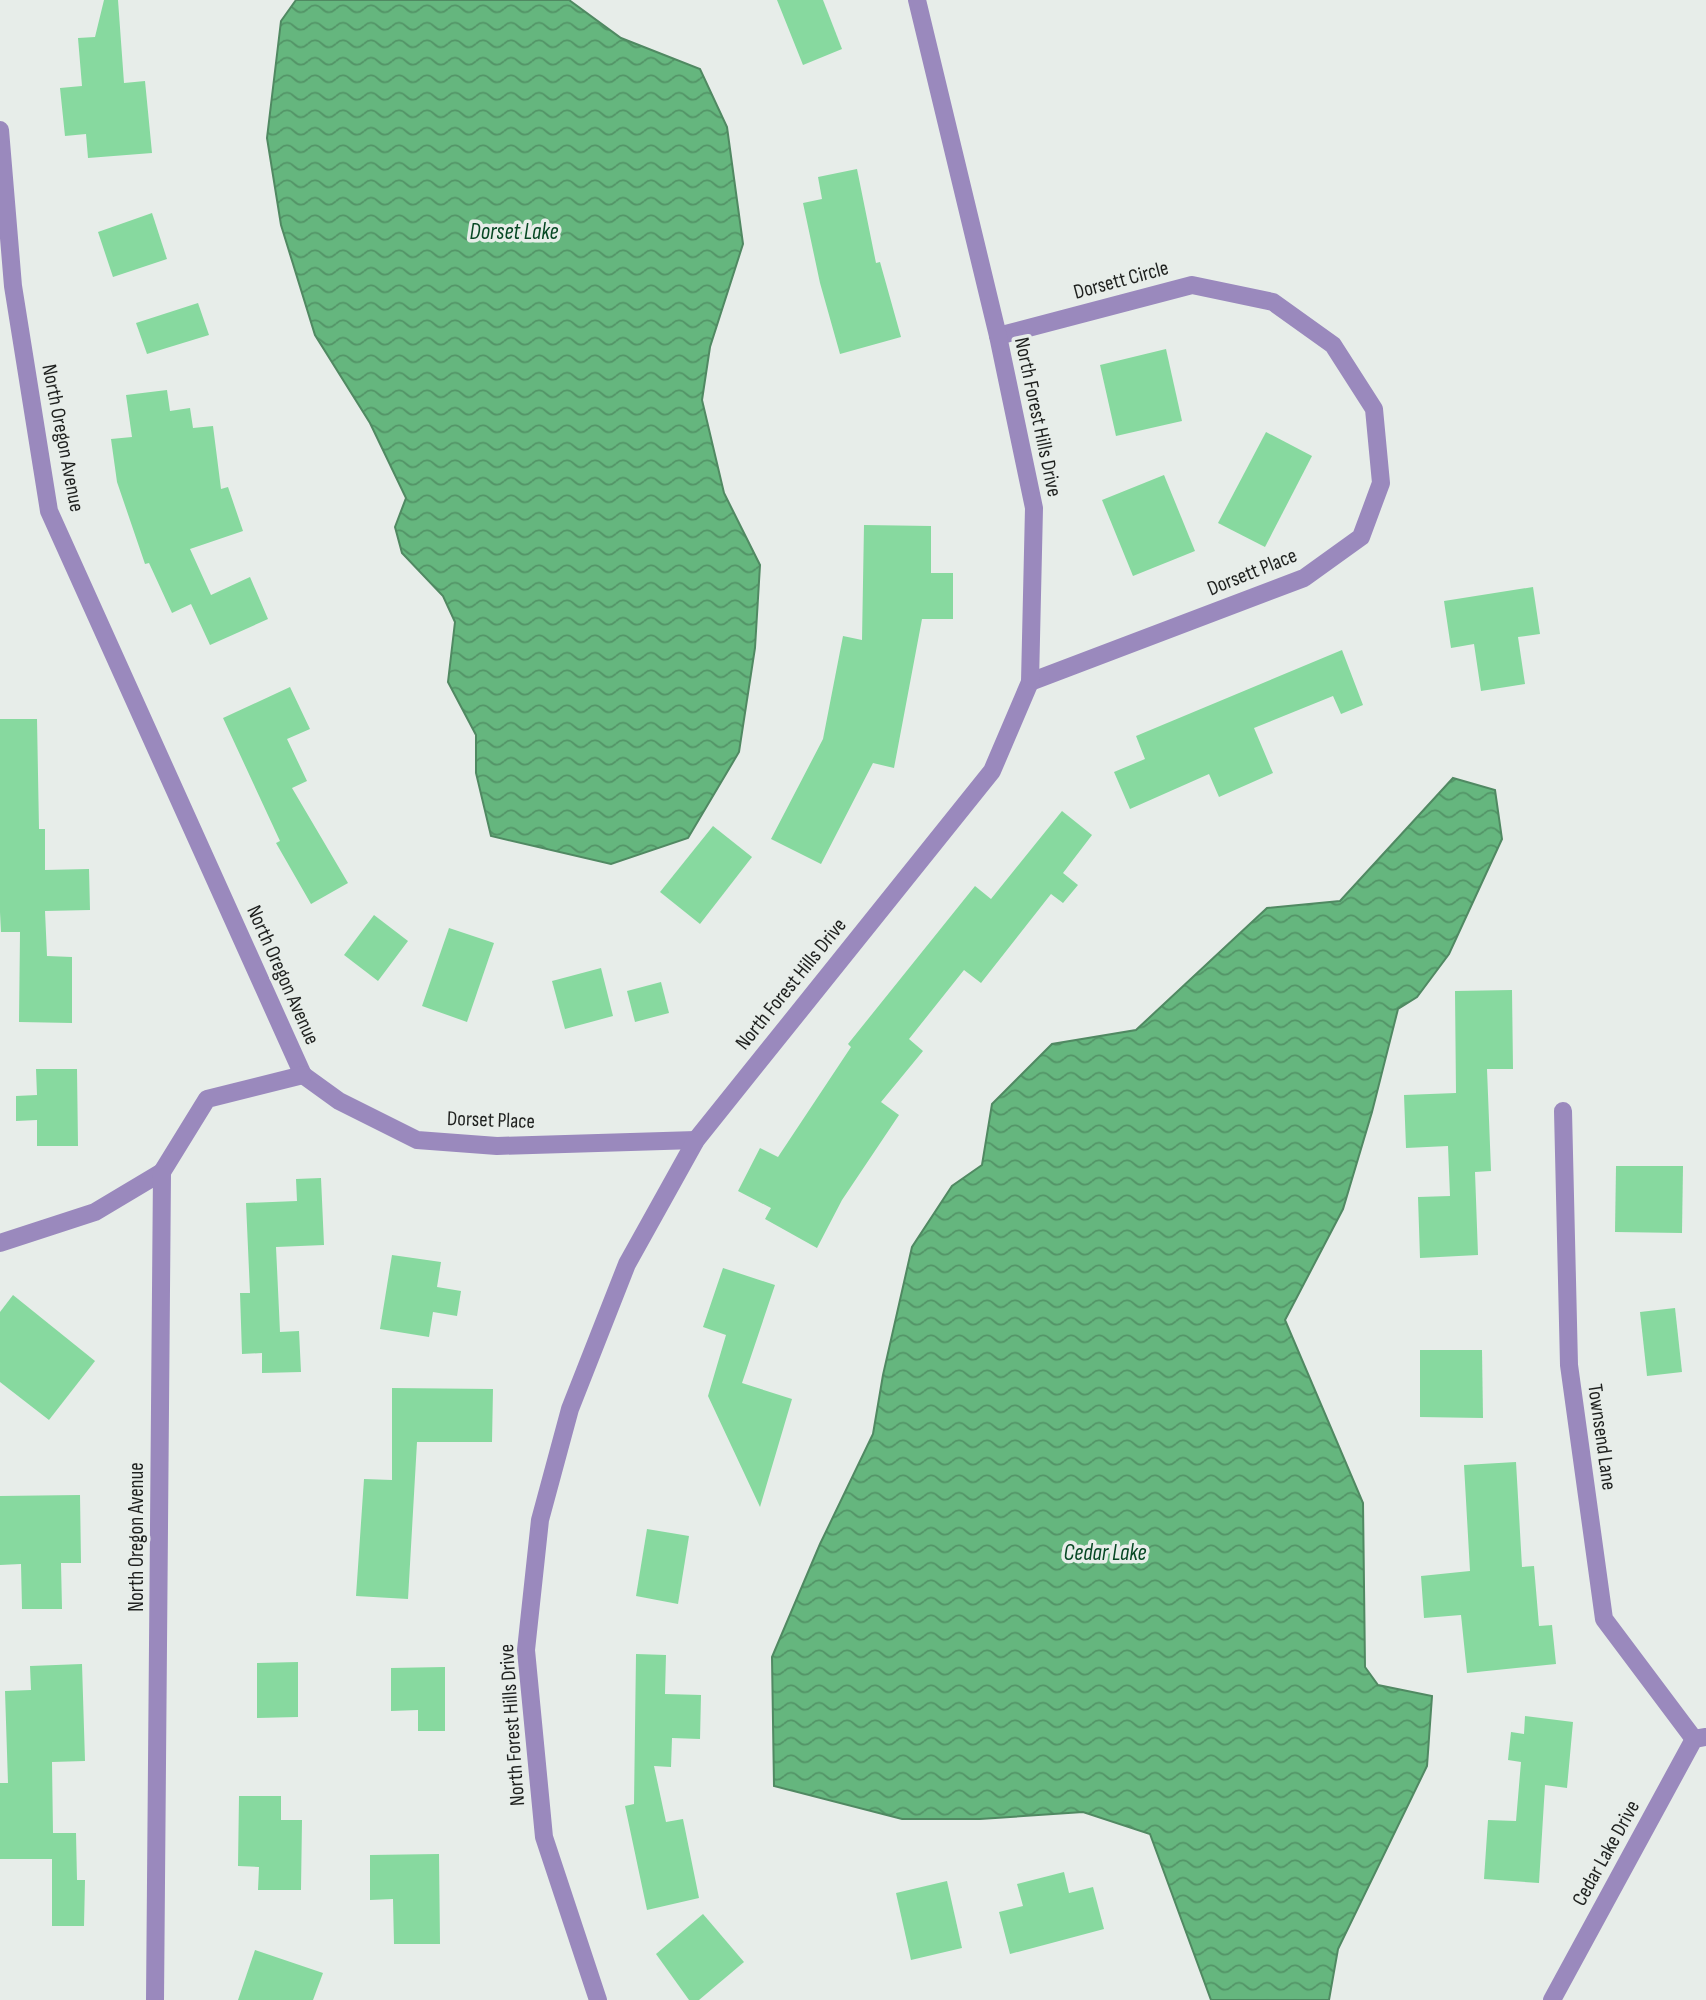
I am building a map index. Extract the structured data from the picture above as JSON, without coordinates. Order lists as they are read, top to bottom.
{
  "streets": {
    "street": [
      "Dorsett Circle",
      "North Forest Hills Drive",
      "North Oregon Avenue",
      "Dorsett Place",
      "Dorset Place",
      "Townsend Lane",
      "Cedar Lake Drive"
    ]
  },
  "crossings": [
    ["Dorsett Circle", "North Forest Hills Drive"],
    ["Dorsett Circle", "Dorsett Place"],
    ["North Forest Hills Drive", "Dorsett Place"],
    ["North Forest Hills Drive", "Dorset Place"],
    ["North Oregon Avenue", "Dorset Place"],
    ["Townsend Lane", "Cedar Lake Drive"]
  ],
  "water": ["Dorset Lake", "Cedar Lake"]
}
